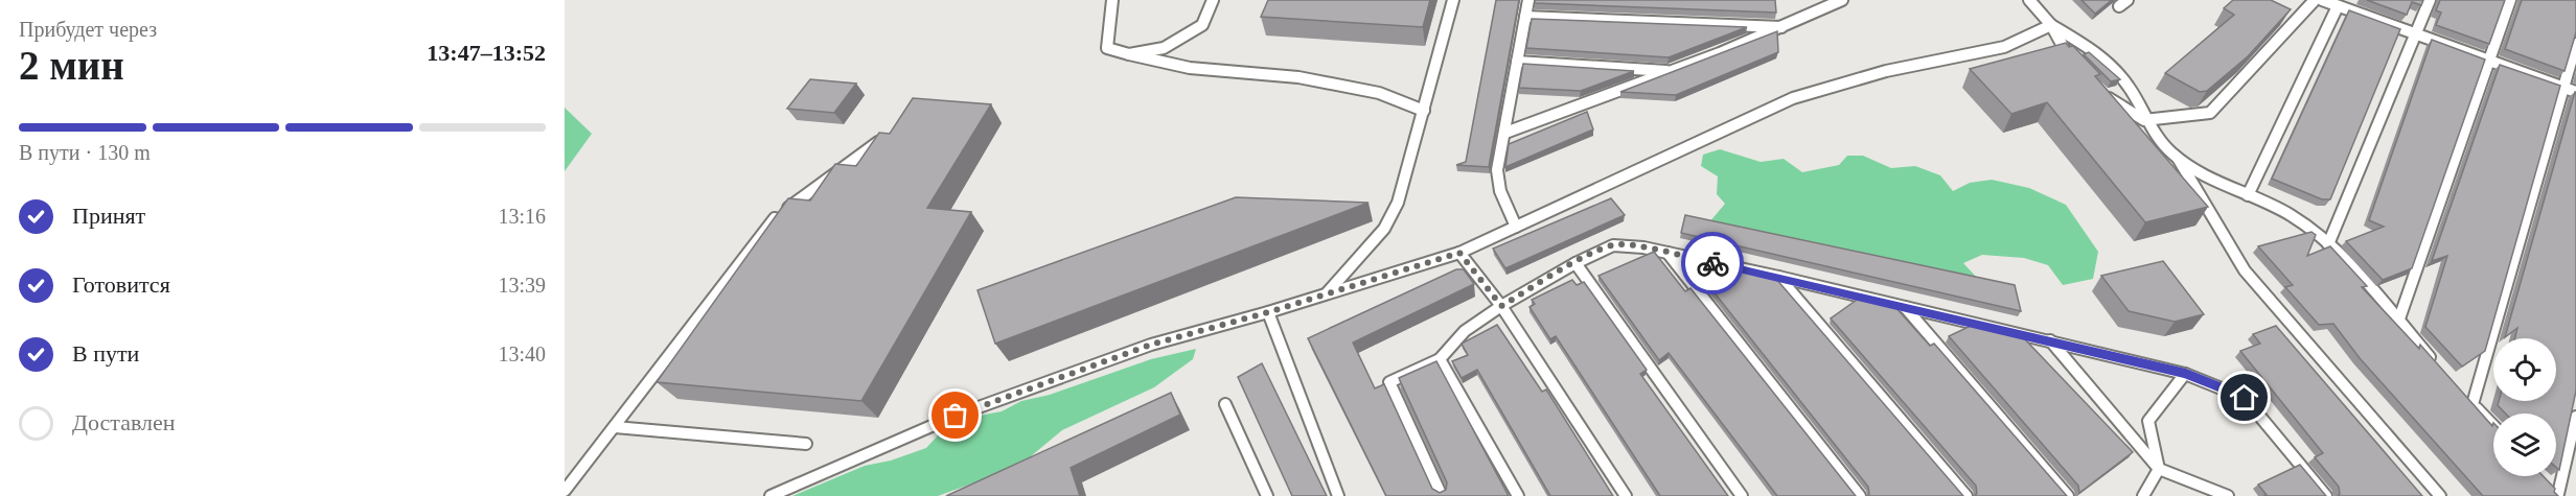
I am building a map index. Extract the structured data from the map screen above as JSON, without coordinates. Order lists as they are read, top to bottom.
{
  "page": {
    "heading": ["2 мин", "Прибудет через", "13:47–13:52"],
    "bar": "В пути · 130 m",
    "list": [
      ["Принят", "13:16"],
      ["Готовится", "13:39"],
      ["В пути", "13:40"],
      "Доставлен"
    ]
  }
}
